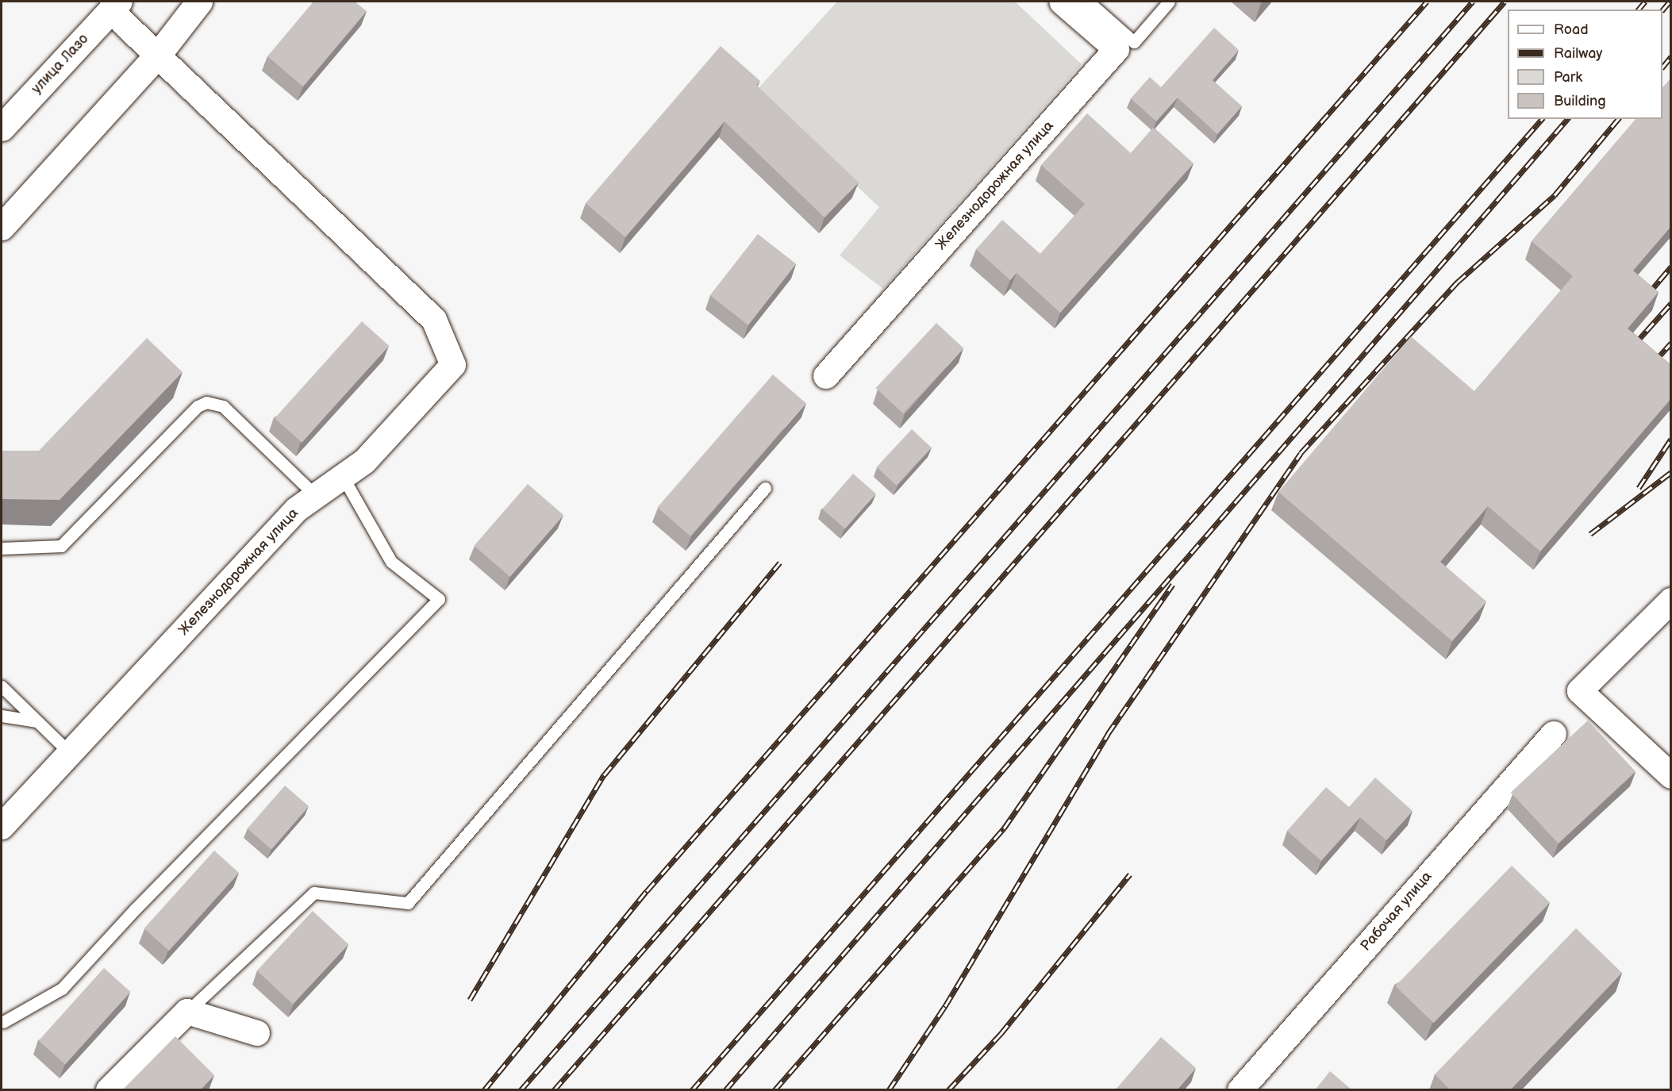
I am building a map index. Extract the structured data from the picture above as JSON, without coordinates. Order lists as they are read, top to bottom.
{
  "streets": {
    "street": ["улица Лазо", "Железнодорожная улица", "Рабочая улица"]
  },
  "legend": [
    "Road",
    "Railway",
    "Park",
    "Building"
  ]
}
